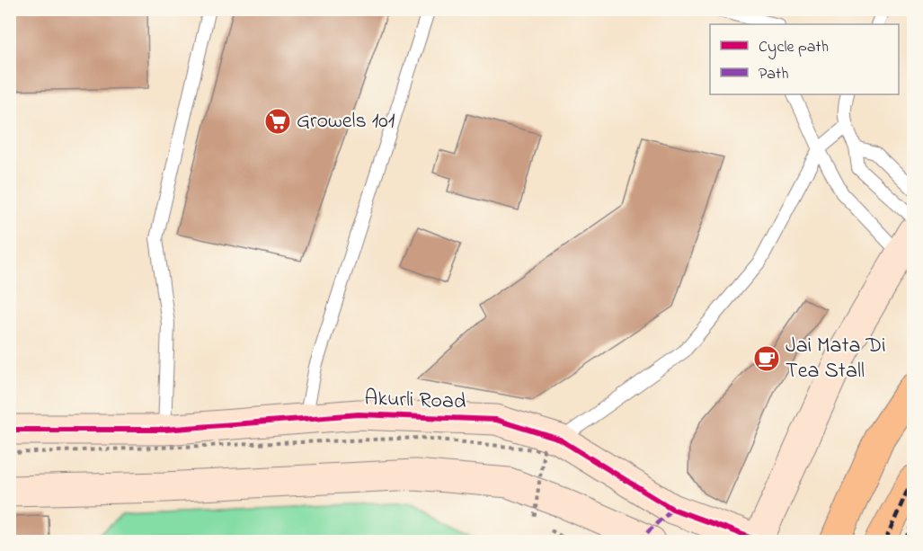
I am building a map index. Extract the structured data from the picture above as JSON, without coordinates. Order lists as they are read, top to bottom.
{
  "streets": {
    "street": ["Akurli Road"]
  },
  "places": {
    "supermarket": ["Growels 101"],
    "cafe": ["Jai Mata Di Tea Stall"]
  },
  "legend": ["Cycle path", "Path"]
}
